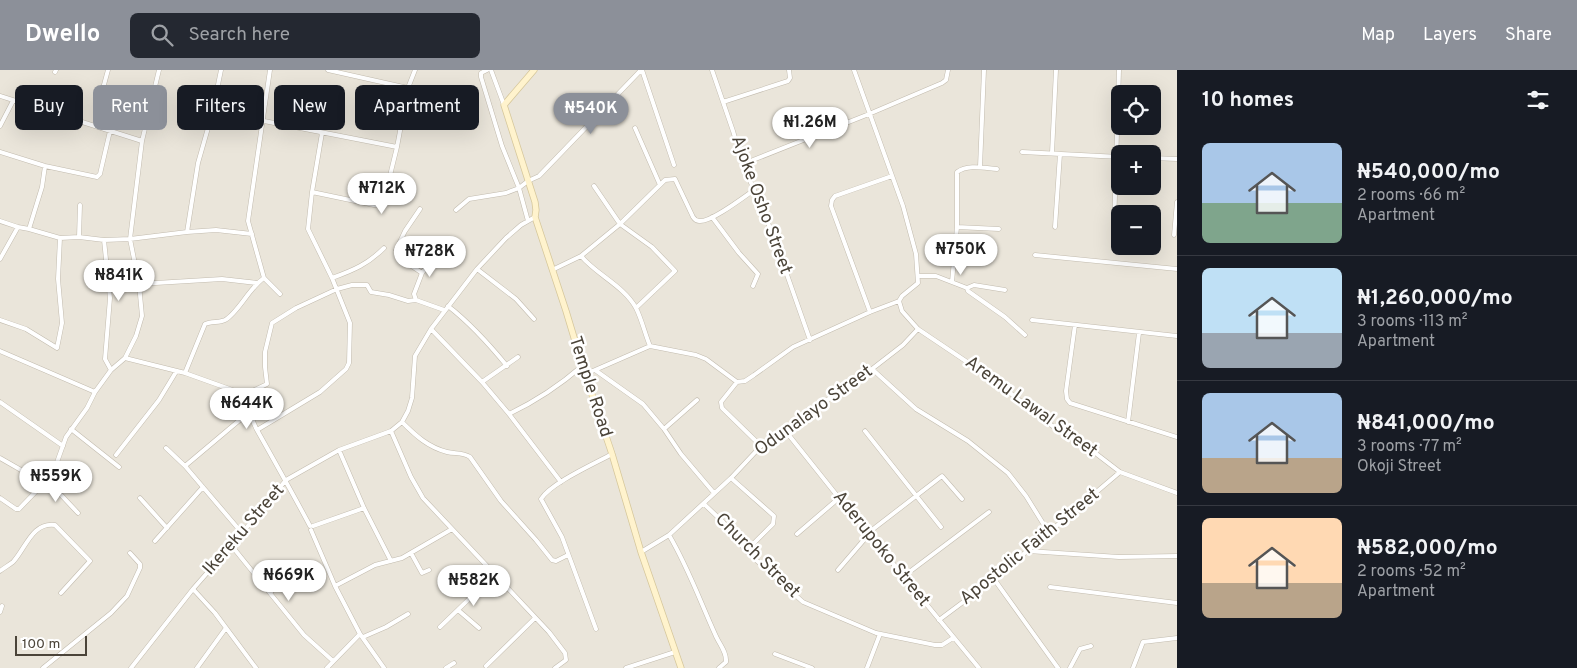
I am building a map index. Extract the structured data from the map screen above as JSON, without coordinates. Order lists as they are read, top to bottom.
{
  "streets": {
    "street": [
      "Ajoke Osho Street",
      "Temple Road",
      "Aremu Lawal Street",
      "Odunalayo Street",
      "Ikereku Street",
      "Apostolic Faith Street",
      "Aderupoko Street",
      "Church Street"
    ]
  },
  "crossings": [
    ["Temple Road", "Odunalayo Street"],
    ["Temple Road", "Ikereku Street"],
    ["Aremu Lawal Street", "Odunalayo Street"],
    ["Aremu Lawal Street", "Apostolic Faith Street"],
    ["Odunalayo Street", "Aderupoko Street"],
    ["Odunalayo Street", "Church Street"],
    ["Apostolic Faith Street", "Aderupoko Street"],
    ["Aderupoko Street", "Church Street"]
  ],
  "scale_bar": "100 m",
  "page": {
    "header": "Dwello",
    "search": "Search here",
    "nav": ["Map", "Layers", "Share"],
    "heading": "10 homes",
    "map_buttons": ["+", "−"],
    "chip": [
      "Buy",
      "Rent",
      "Filters",
      "New",
      "Apartment"
    ],
    "price": [
      "₦540K",
      "₦1.26M",
      "₦712K",
      "₦750K",
      "₦728K",
      "₦841K",
      "₦644K",
      "₦559K",
      "₦669K",
      "₦582K"
    ],
    "list": [
      {
        "name": "₦540,000/mo",
        "note": "2 rooms · 66 m² · Apartment"
      },
      {
        "name": "₦1,260,000/mo",
        "note": "3 rooms · 113 m² · Apartment"
      },
      {
        "name": "₦841,000/mo",
        "note": "3 rooms · 77 m² · Okoji Street"
      },
      {
        "name": "₦582,000/mo",
        "note": "2 rooms · 52 m² · Apartment"
      }
    ],
    "scale": "100 m"
  }
}
